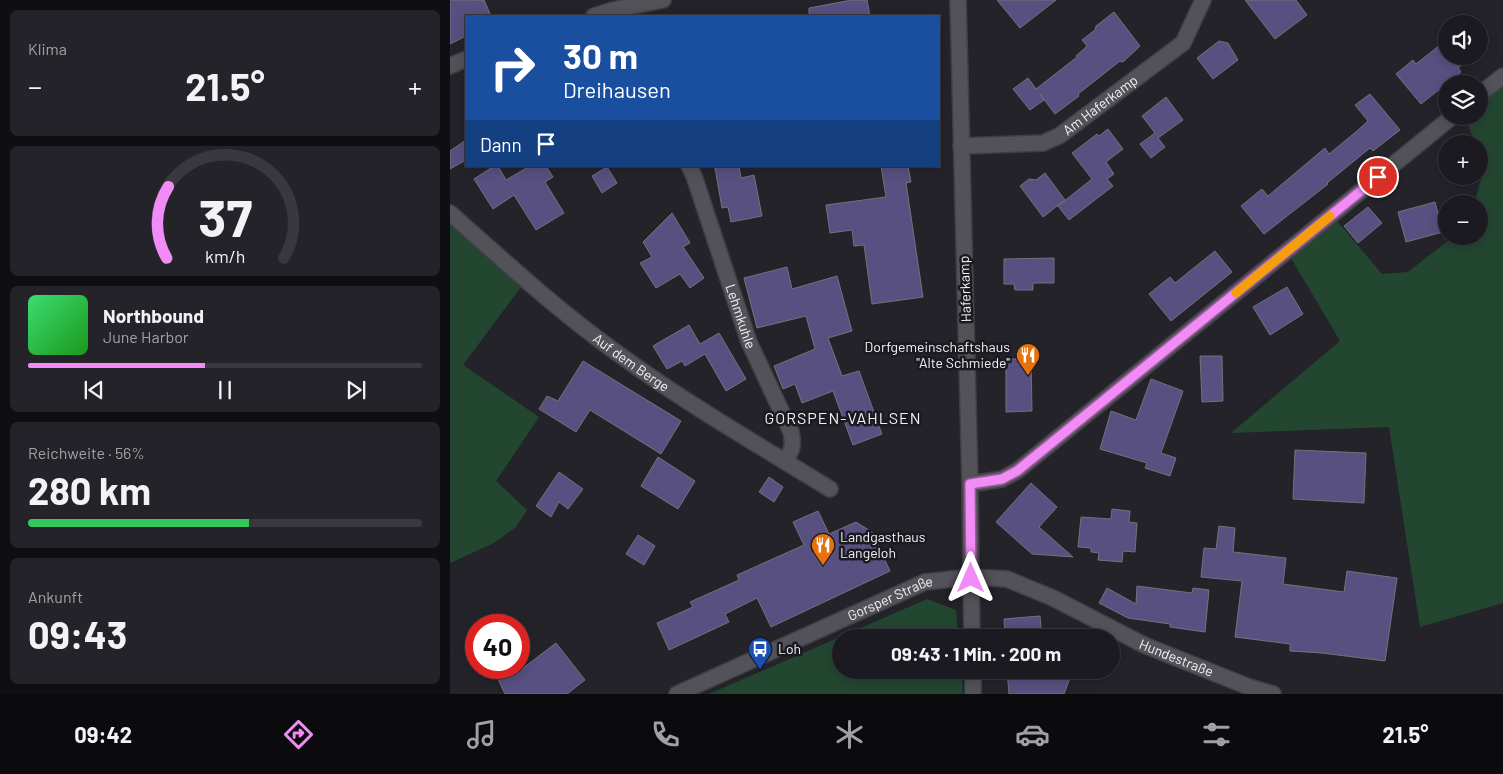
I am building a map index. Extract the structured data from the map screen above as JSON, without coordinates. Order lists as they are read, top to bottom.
{
  "streets": {
    "street": [
      "Am Haferkamp",
      "Haferkamp",
      "Lehmkuhle",
      "Auf dem Berge",
      "Gorsper Straße",
      "Hundestraße"
    ]
  },
  "crossings": [
    ["Am Haferkamp", "Haferkamp"],
    ["Haferkamp", "Gorsper Straße"],
    ["Haferkamp", "Hundestraße"],
    ["Lehmkuhle", "Auf dem Berge"],
    ["Gorsper Straße", "Hundestraße"]
  ],
  "districts": ["GORSPEN-VAHLSEN"],
  "places": {
    "restaurant": ["Dorfgemeinschaftshaus \"Alte Schmiede\"", "Landgasthaus Langeloh"],
    "bus stop": ["Loh"]
  },
  "page": {
    "tile": [
      "Klima",
      ["Reichweite · 56%", "280 km"],
      ["Ankunft", "09:43"]
    ],
    "map_buttons": ["+", "−"],
    "turn": ["30 m", "Dreihausen"],
    "heat": ["−", "21.5°", "+"],
    "then": "Dann",
    "song": ["Northbound", "June Harbor"],
    "limit": "40",
    "trip": "09:43 · 1 Min. · 200 m",
    "tabs": ["09:42", "21.5°"],
    "gauge": ["37", "km/h"]
  }
}
